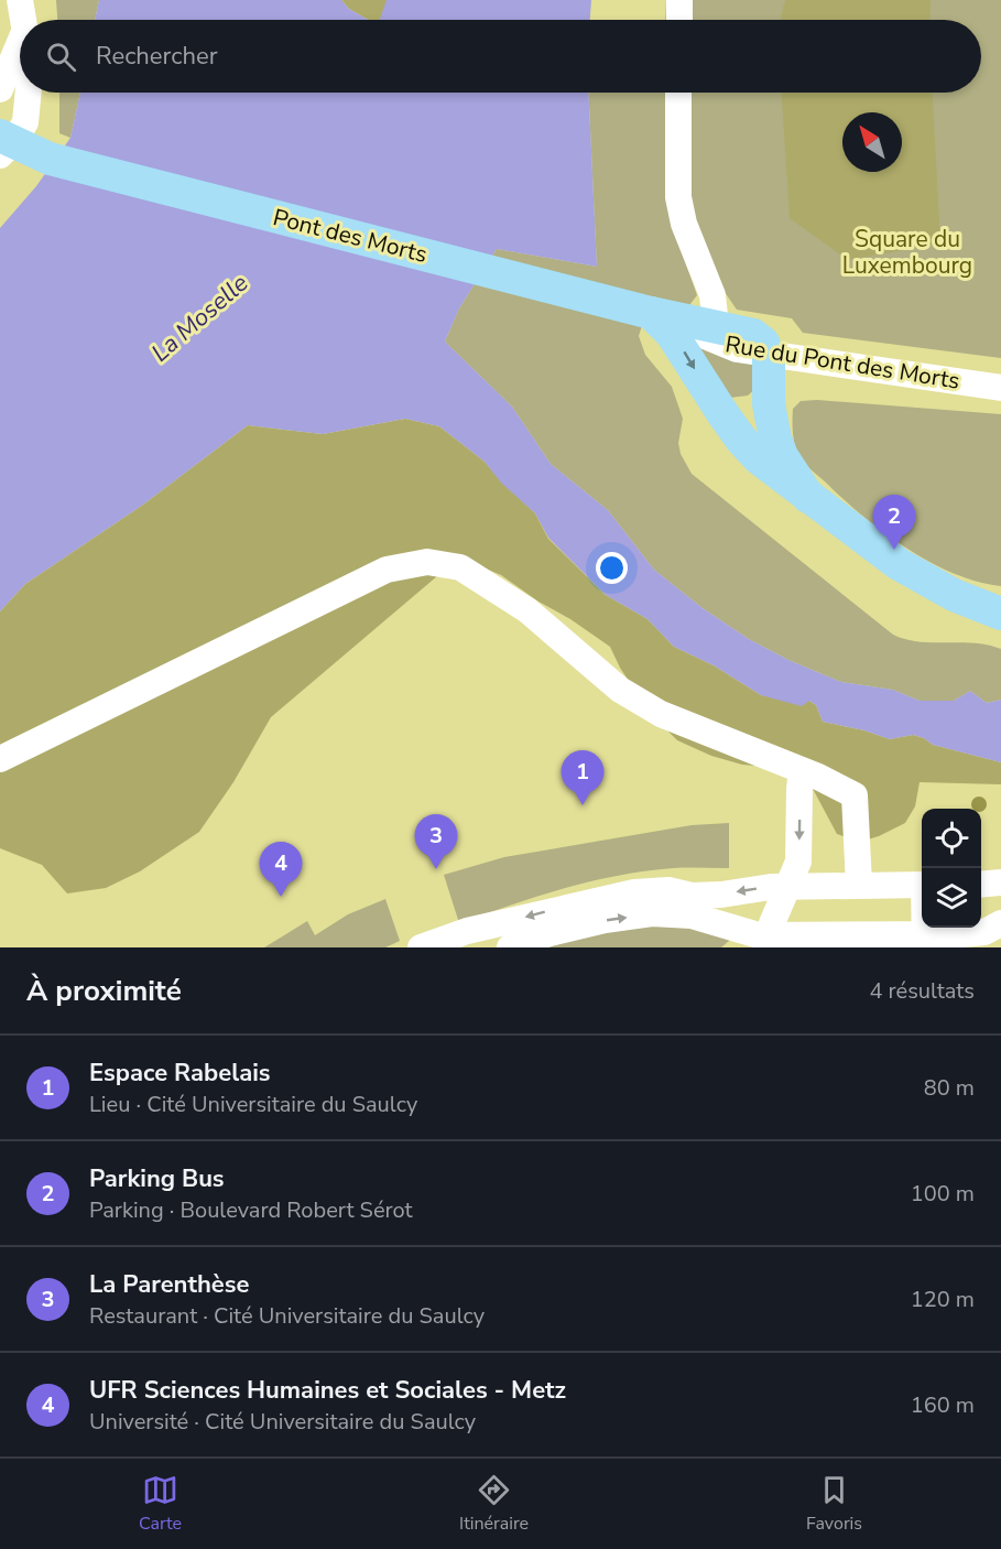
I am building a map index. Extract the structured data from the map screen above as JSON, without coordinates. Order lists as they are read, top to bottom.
{
  "streets": {
    "main road": ["Pont des Morts"],
    "street": ["Rue du Pont des Morts"]
  },
  "crossings": [
    ["Pont des Morts", "Rue du Pont des Morts"]
  ],
  "water": ["La Moselle"],
  "parks": ["Square du Luxembourg"],
  "north": "top left",
  "page": {
    "search": "Rechercher",
    "pins": [
      "2",
      "1",
      "3",
      "4"
    ],
    "heading": ["À proximité", "4 résultats"],
    "list": [
      {
        "mark": "1",
        "name": "Espace Rabelais",
        "note": "Lieu · Cité Universitaire du Saulcy",
        "value": "80 m"
      },
      {
        "mark": "2",
        "name": "Parking Bus",
        "note": "Parking · Boulevard Robert Sérot",
        "value": "100 m"
      },
      {
        "mark": "3",
        "name": "La Parenthèse",
        "note": "Restaurant · Cité Universitaire du Saulcy",
        "value": "120 m"
      },
      {
        "mark": "4",
        "name": "UFR Sciences Humaines et Sociales - Metz",
        "note": "Université · Cité Universitaire du Saulcy",
        "value": "160 m"
      }
    ],
    "nav": ["Carte", "Itinéraire", "Favoris"]
  }
}
